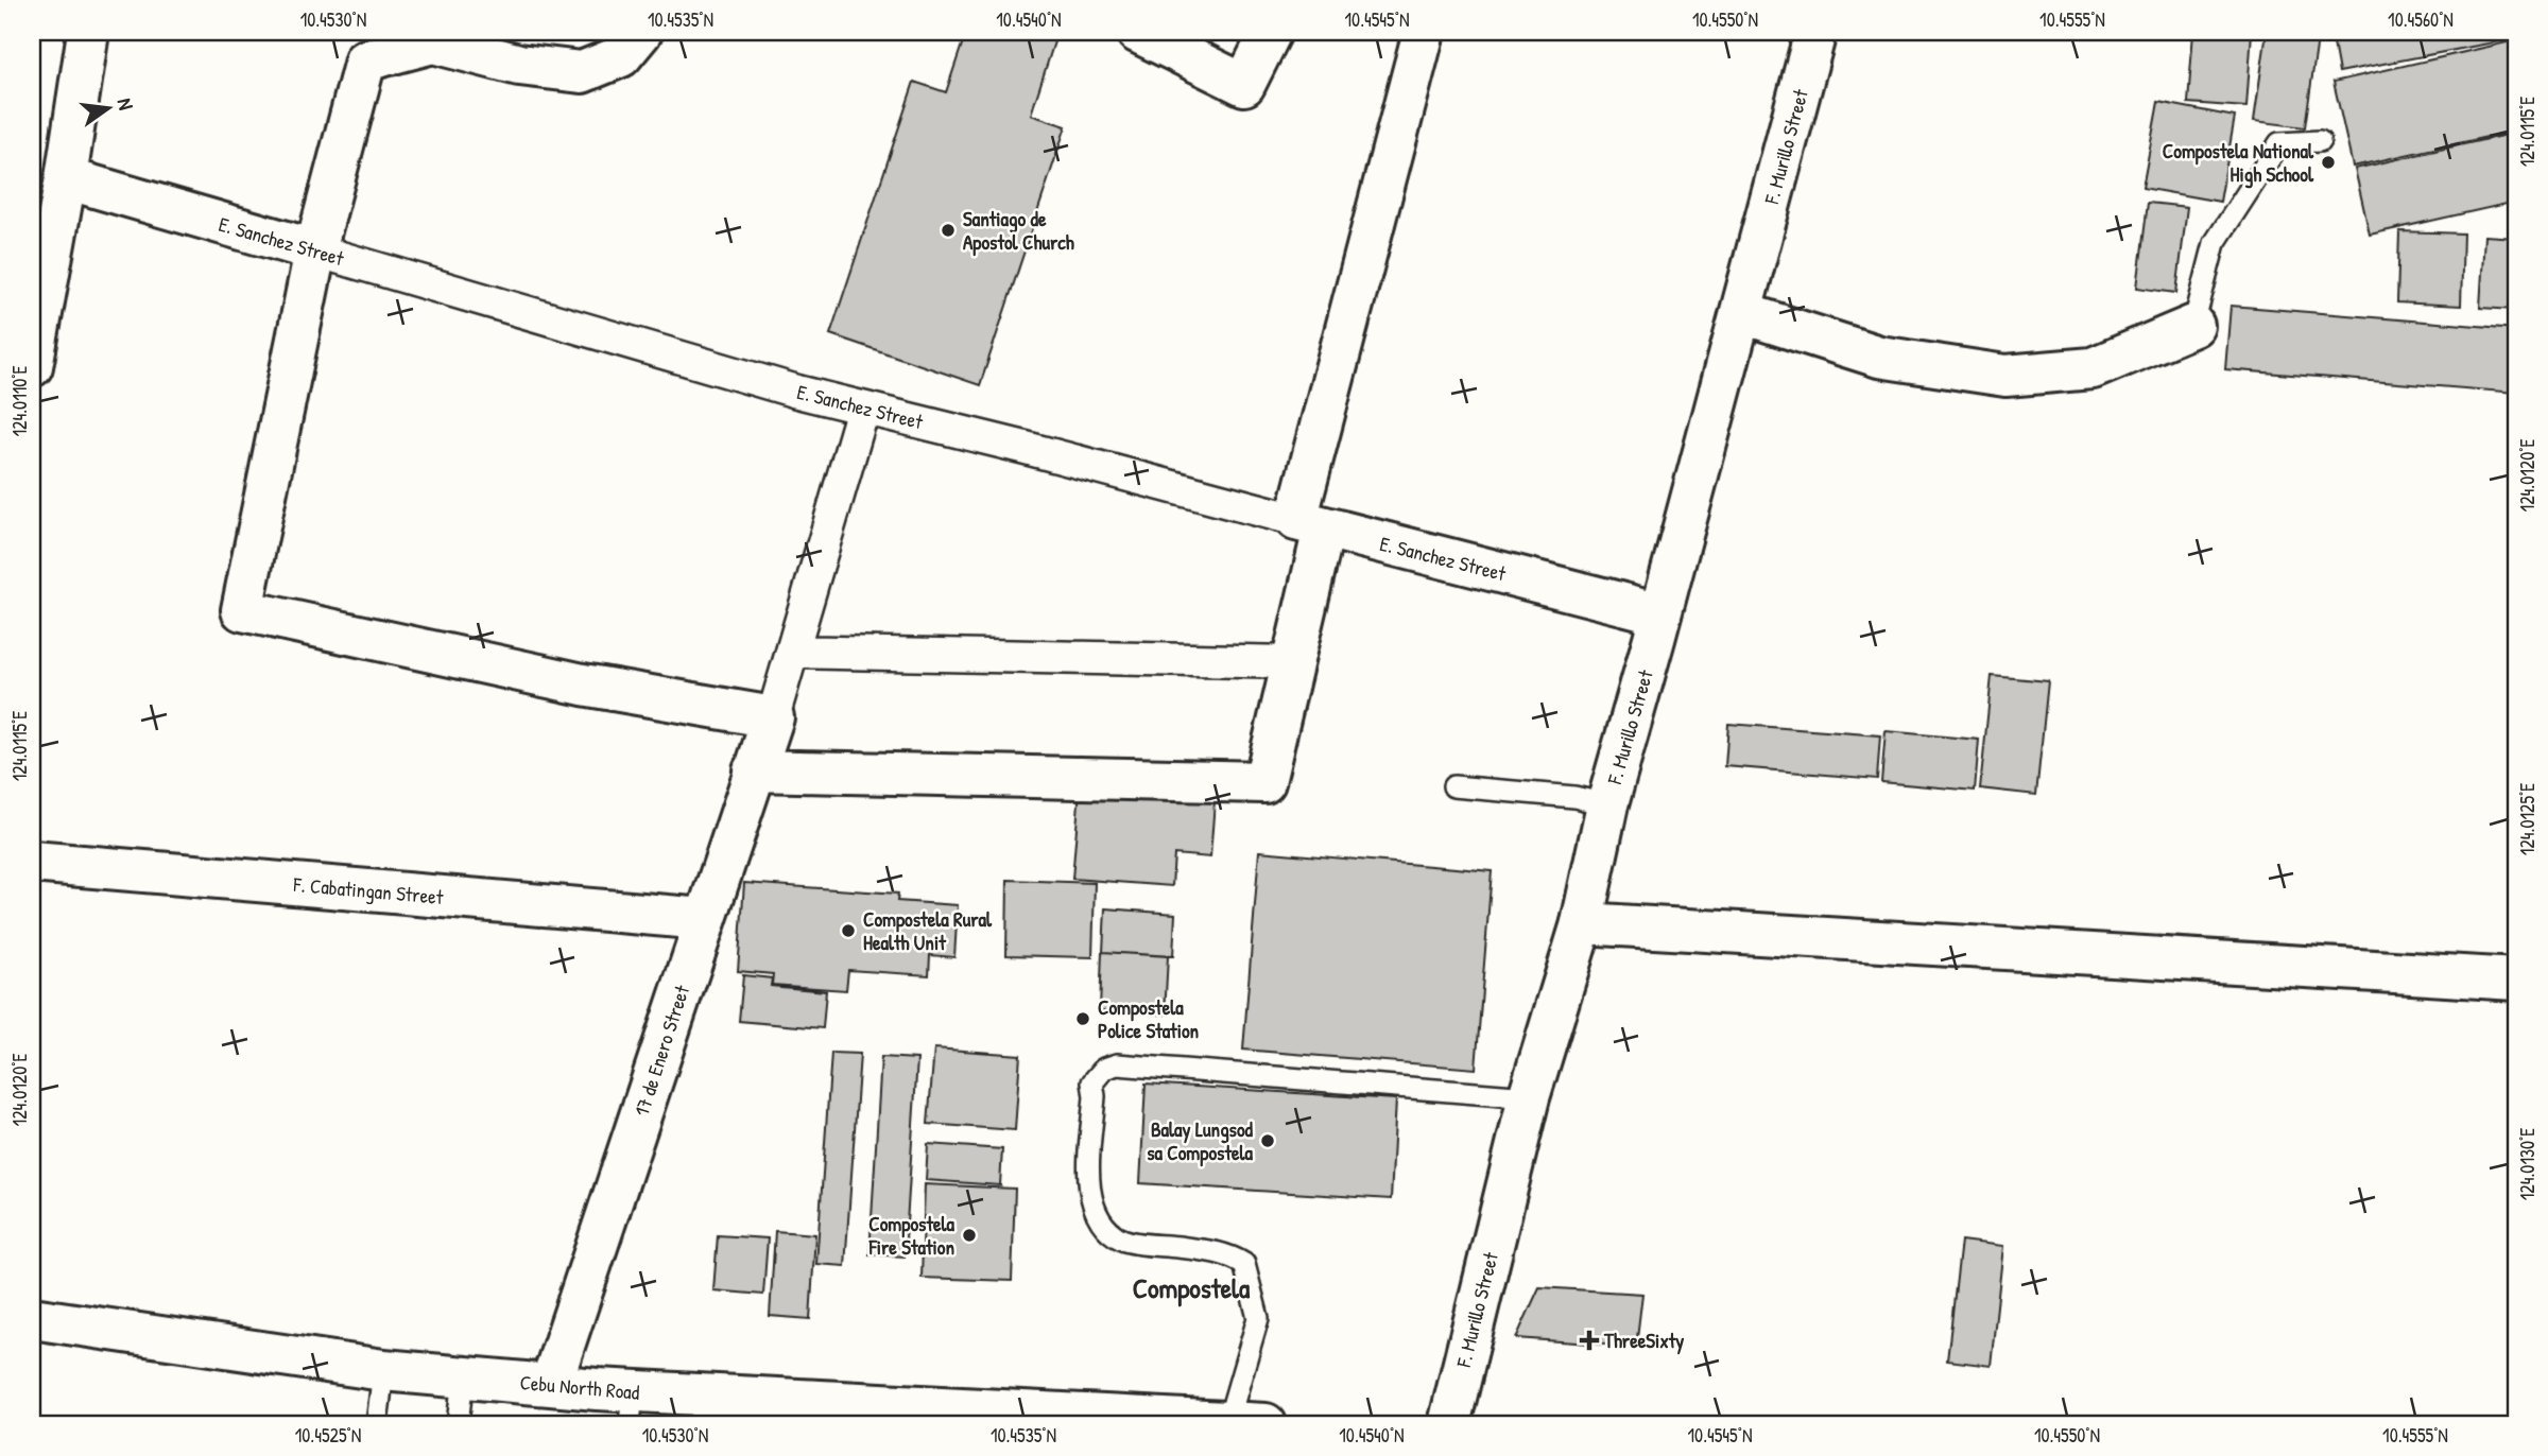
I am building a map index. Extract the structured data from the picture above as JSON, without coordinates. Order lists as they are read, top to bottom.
{
  "streets": {
    "main road": [
      "F. Murillo Street",
      "E. Sanchez Street",
      "F. Cabatingan Street",
      "17 de Enero Street",
      "Cebu North Road"
    ]
  },
  "crossings": [
    ["F. Murillo Street", "E. Sanchez Street"],
    ["F. Cabatingan Street", "17 de Enero Street"],
    ["17 de Enero Street", "Cebu North Road"]
  ],
  "districts": ["Compostela"],
  "places": {
    "other": [
      "Compostela National High School",
      "Santiago de Apostol Church",
      "Compostela Rural Health Unit",
      "Compostela Police Station",
      "Balay Lungsod sa Compostela",
      "Compostela Fire Station"
    ],
    "health": ["ThreeSixty"]
  },
  "north": "right",
  "coordinates": [
    "10.4530°N",
    "10.4535°N",
    "10.4540°N",
    "10.4545°N",
    "10.4550°N",
    "10.4555°N",
    "10.4560°N",
    "124.0115°E",
    "124.0110°E",
    "124.0120°E",
    "124.0125°E",
    "124.0130°E",
    "10.4525°N"
  ]
}
